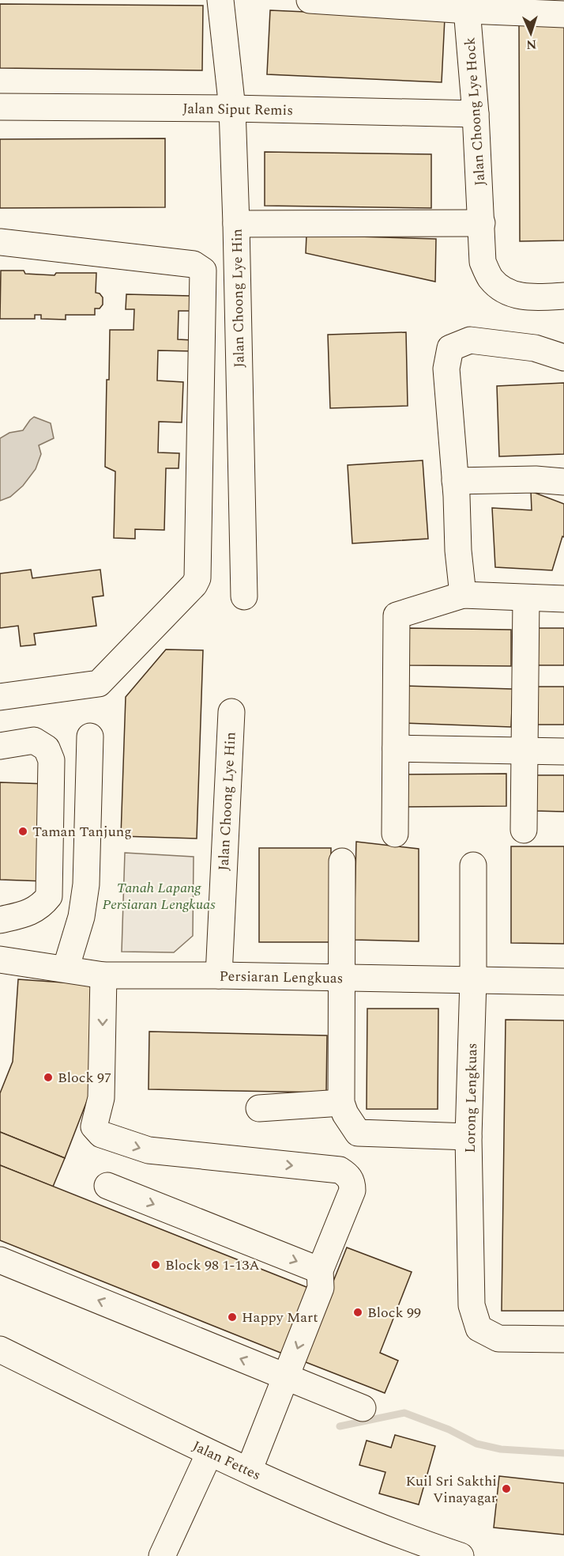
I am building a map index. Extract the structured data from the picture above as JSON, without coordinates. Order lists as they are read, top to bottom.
{
  "streets": {
    "street": [
      "Jalan Siput Remis",
      "Jalan Choong Lye Hock",
      "Jalan Choong Lye Hin",
      "Persiaran Lengkuas",
      "Lorong Lengkuas",
      "Jalan Fettes"
    ]
  },
  "crossings": [
    ["Jalan Siput Remis", "Jalan Choong Lye Hock"],
    ["Jalan Siput Remis", "Jalan Choong Lye Hin"],
    ["Jalan Choong Lye Hin", "Persiaran Lengkuas"],
    ["Persiaran Lengkuas", "Lorong Lengkuas"]
  ],
  "parks": ["Tanah Lapang Persiaran Lengkuas"],
  "places": [
    "Taman Tanjung",
    "Block 97",
    "Block 98 1-13A",
    "Block 99",
    "Happy Mart",
    "Kuil Sri Sakthi Vinayagar"
  ],
  "north": "bottom"
}
